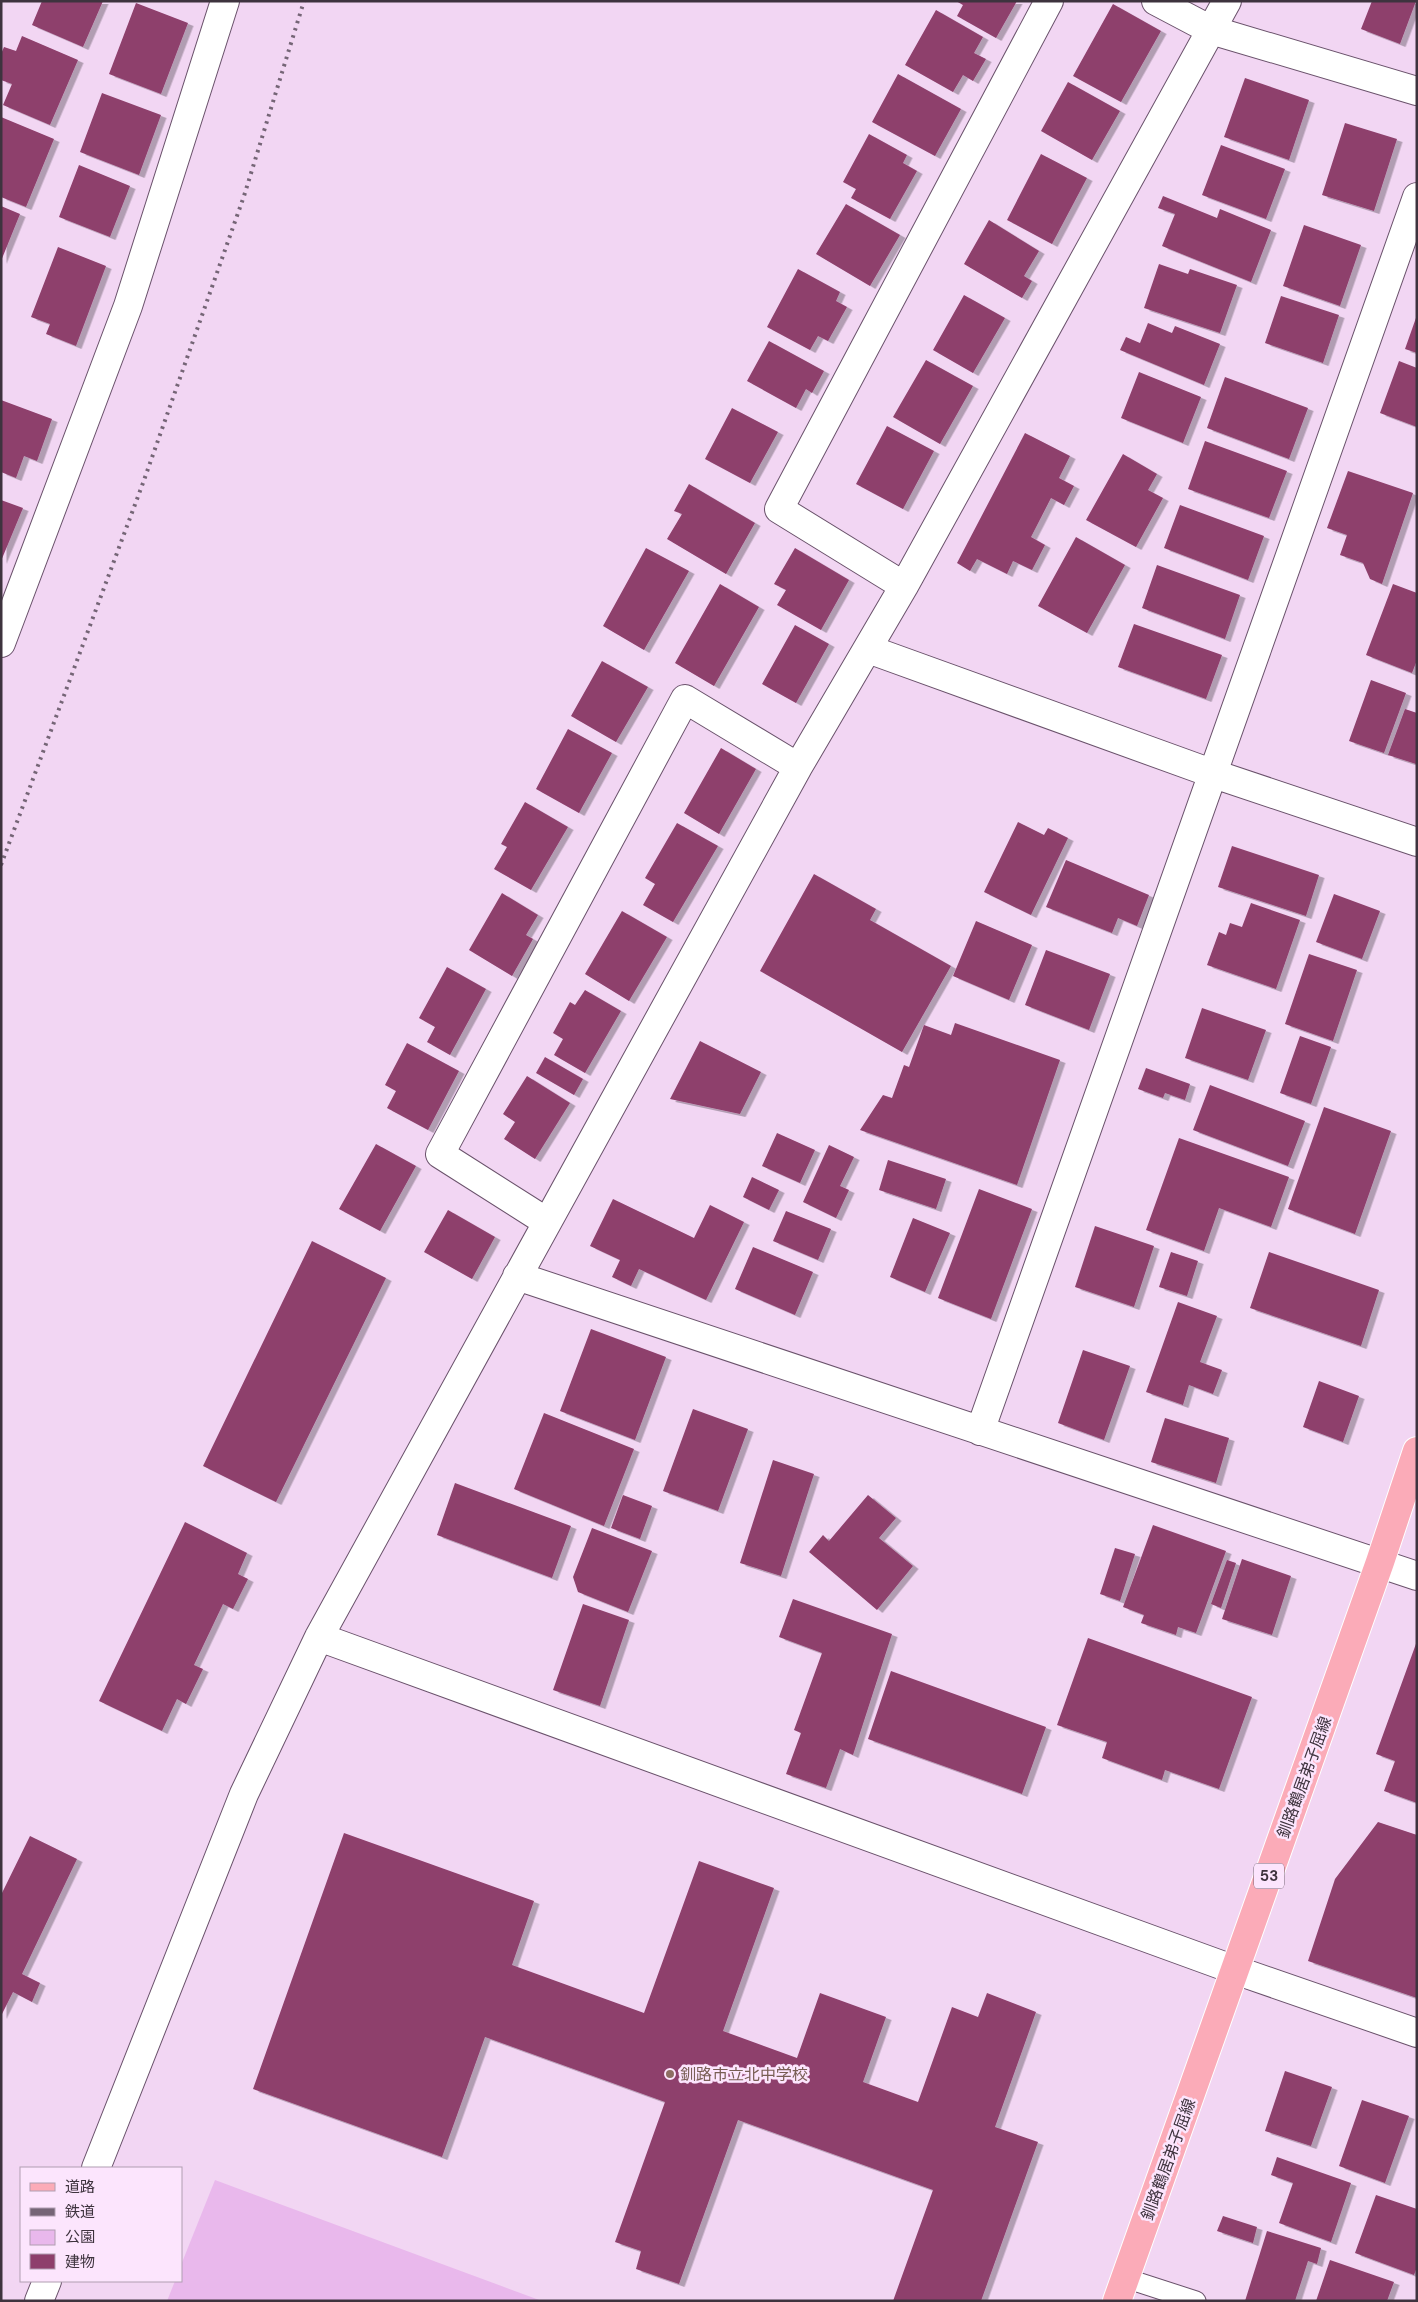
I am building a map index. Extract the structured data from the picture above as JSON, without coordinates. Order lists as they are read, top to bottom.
{
  "streets": {
    "main road": ["釧路鶴居弟子屈線", "53"]
  },
  "places": ["釧路市立北中学校"],
  "legend": [
    "道路",
    "鉄道",
    "公園",
    "建物"
  ]
}
